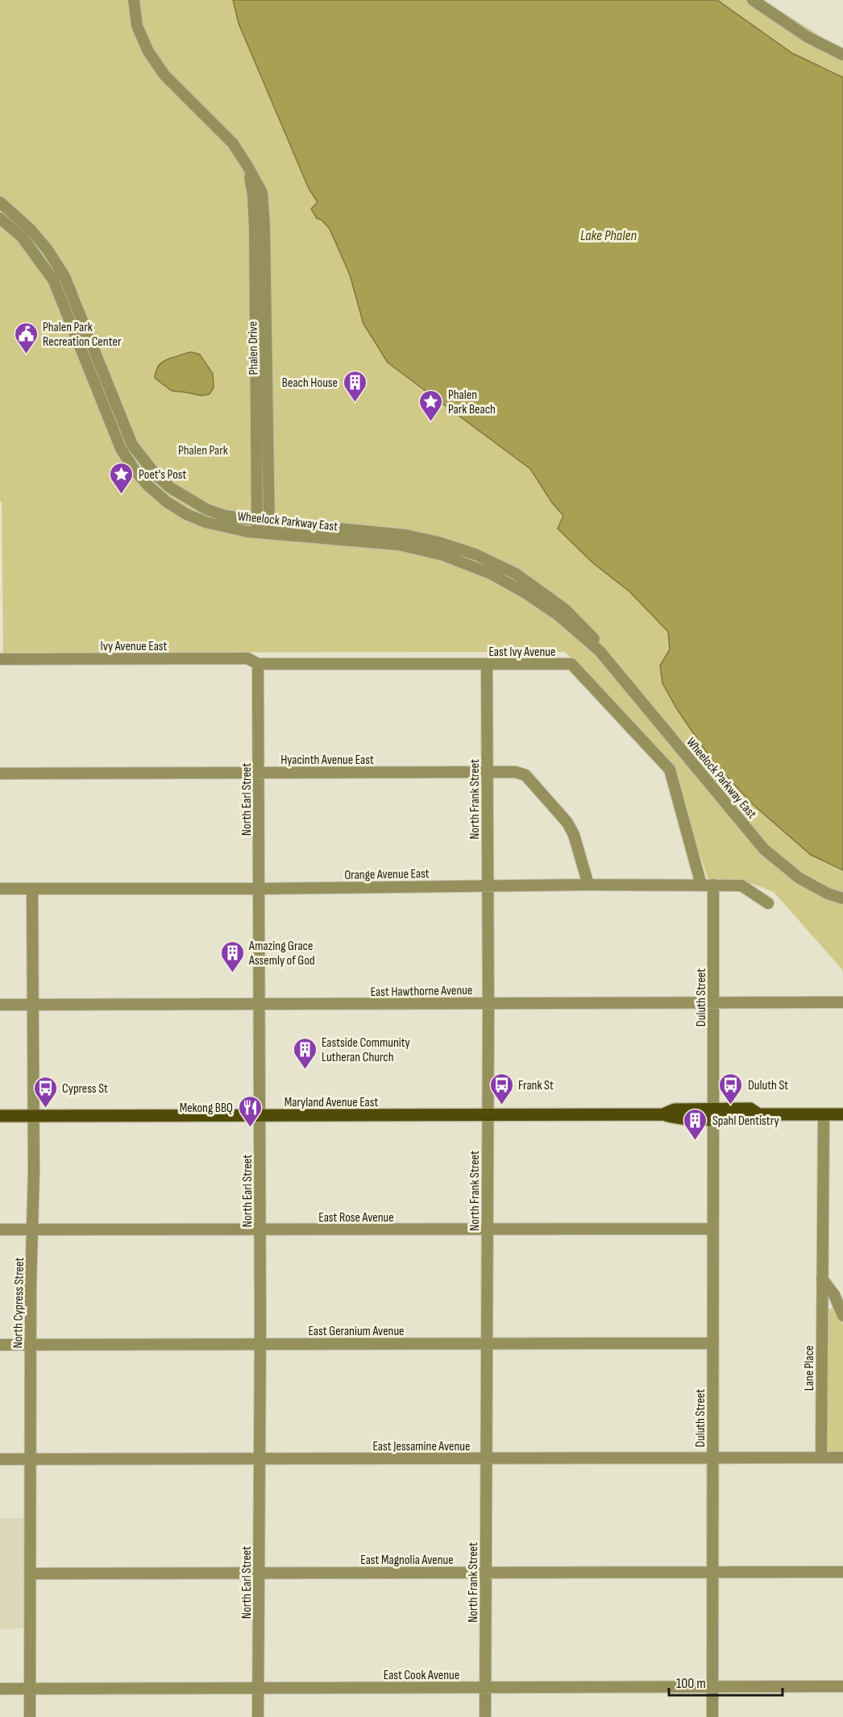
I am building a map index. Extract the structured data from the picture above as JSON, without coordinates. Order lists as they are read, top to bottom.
{
  "streets": {
    "main road": ["Maryland Avenue East"],
    "street": [
      "Phalen Drive",
      "Wheelock Parkway East",
      "Ivy Avenue East",
      "East Ivy Avenue",
      "Hyacinth Avenue East",
      "North Earl Street",
      "North Frank Street",
      "Orange Avenue East",
      "East Hawthorne Avenue",
      "Duluth Street",
      "East Rose Avenue",
      "North Cypress Street",
      "East Geranium Avenue",
      "Lane Place",
      "East Jessamine Avenue",
      "East Magnolia Avenue",
      "East Cook Avenue"
    ]
  },
  "crossings": [
    ["Phalen Drive", "Wheelock Parkway East"],
    ["Ivy Avenue East", "East Ivy Avenue"],
    ["Ivy Avenue East", "North Earl Street"],
    ["East Ivy Avenue", "North Earl Street"],
    ["East Ivy Avenue", "North Frank Street"],
    ["East Ivy Avenue", "Orange Avenue East"],
    ["Hyacinth Avenue East", "North Earl Street"],
    ["Hyacinth Avenue East", "North Frank Street"],
    ["Hyacinth Avenue East", "Orange Avenue East"],
    ["North Earl Street", "Orange Avenue East"],
    ["North Earl Street", "East Hawthorne Avenue"],
    ["North Earl Street", "Maryland Avenue East"],
    ["North Earl Street", "East Rose Avenue"],
    ["North Earl Street", "East Geranium Avenue"],
    ["North Earl Street", "East Jessamine Avenue"],
    ["North Earl Street", "East Magnolia Avenue"],
    ["North Earl Street", "East Cook Avenue"],
    ["North Frank Street", "Orange Avenue East"],
    ["North Frank Street", "East Hawthorne Avenue"],
    ["North Frank Street", "Maryland Avenue East"],
    ["North Frank Street", "East Rose Avenue"],
    ["North Frank Street", "East Geranium Avenue"],
    ["North Frank Street", "East Jessamine Avenue"],
    ["North Frank Street", "East Magnolia Avenue"],
    ["North Frank Street", "East Cook Avenue"],
    ["Orange Avenue East", "Duluth Street"],
    ["Orange Avenue East", "North Cypress Street"],
    ["East Hawthorne Avenue", "Duluth Street"],
    ["East Hawthorne Avenue", "North Cypress Street"],
    ["Duluth Street", "Maryland Avenue East"],
    ["Duluth Street", "East Rose Avenue"],
    ["Duluth Street", "East Geranium Avenue"],
    ["Duluth Street", "East Jessamine Avenue"],
    ["Duluth Street", "East Magnolia Avenue"],
    ["Duluth Street", "East Cook Avenue"],
    ["Maryland Avenue East", "North Cypress Street"],
    ["Maryland Avenue East", "Lane Place"],
    ["East Rose Avenue", "North Cypress Street"],
    ["North Cypress Street", "East Geranium Avenue"],
    ["North Cypress Street", "East Jessamine Avenue"],
    ["North Cypress Street", "East Magnolia Avenue"],
    ["North Cypress Street", "East Cook Avenue"],
    ["Lane Place", "East Jessamine Avenue"]
  ],
  "water": ["Lake Phalen"],
  "parks": ["Phalen Park"],
  "places": {
    "public building": ["Phalen Park Recreation Center"],
    "building": [
      "Beach House",
      "Amazing Grace Assemly of God",
      "Eastside Community Lutheran Church",
      "Spahl Dentistry"
    ],
    "place": ["Phalen Park Beach", "Poet's Post"],
    "bus stop": ["Frank St", "Duluth St", "Cypress St"],
    "restaurant": ["Mekong BBQ"]
  },
  "scale_bar": "100 m"
}
